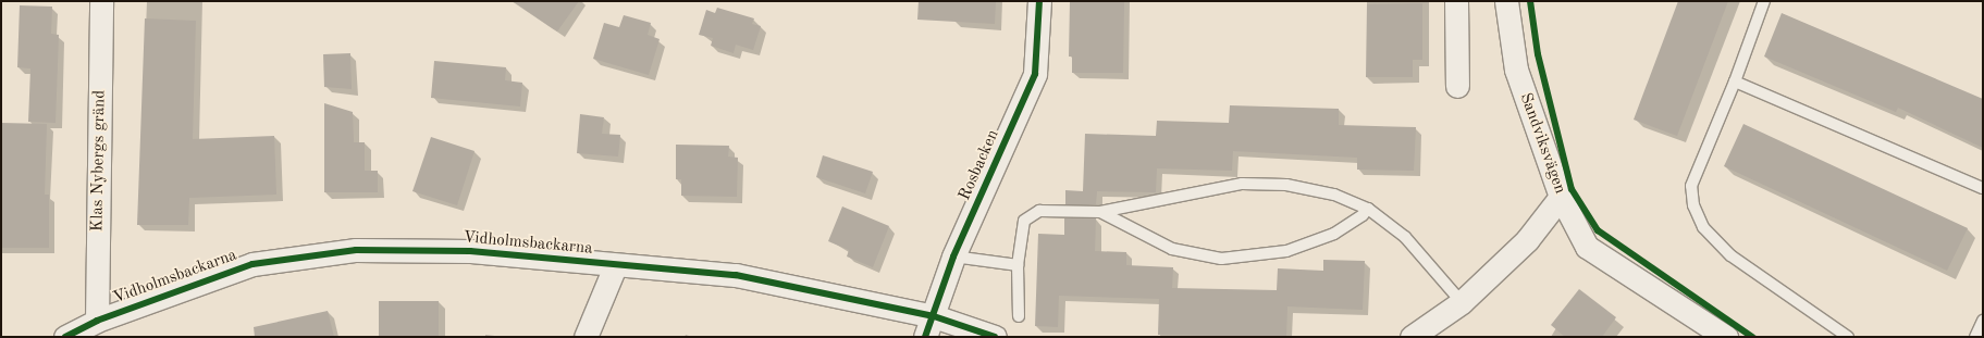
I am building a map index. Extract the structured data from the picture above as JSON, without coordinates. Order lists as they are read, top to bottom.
{
  "streets": {
    "street": [
      "Sandviksvägen",
      "Klas Nybergs gränd",
      "Rosbacken",
      "Vidholmsbackarna"
    ]
  },
  "crossings": [
    ["Klas Nybergs gränd", "Vidholmsbackarna"],
    ["Rosbacken", "Vidholmsbackarna"]
  ]
}
